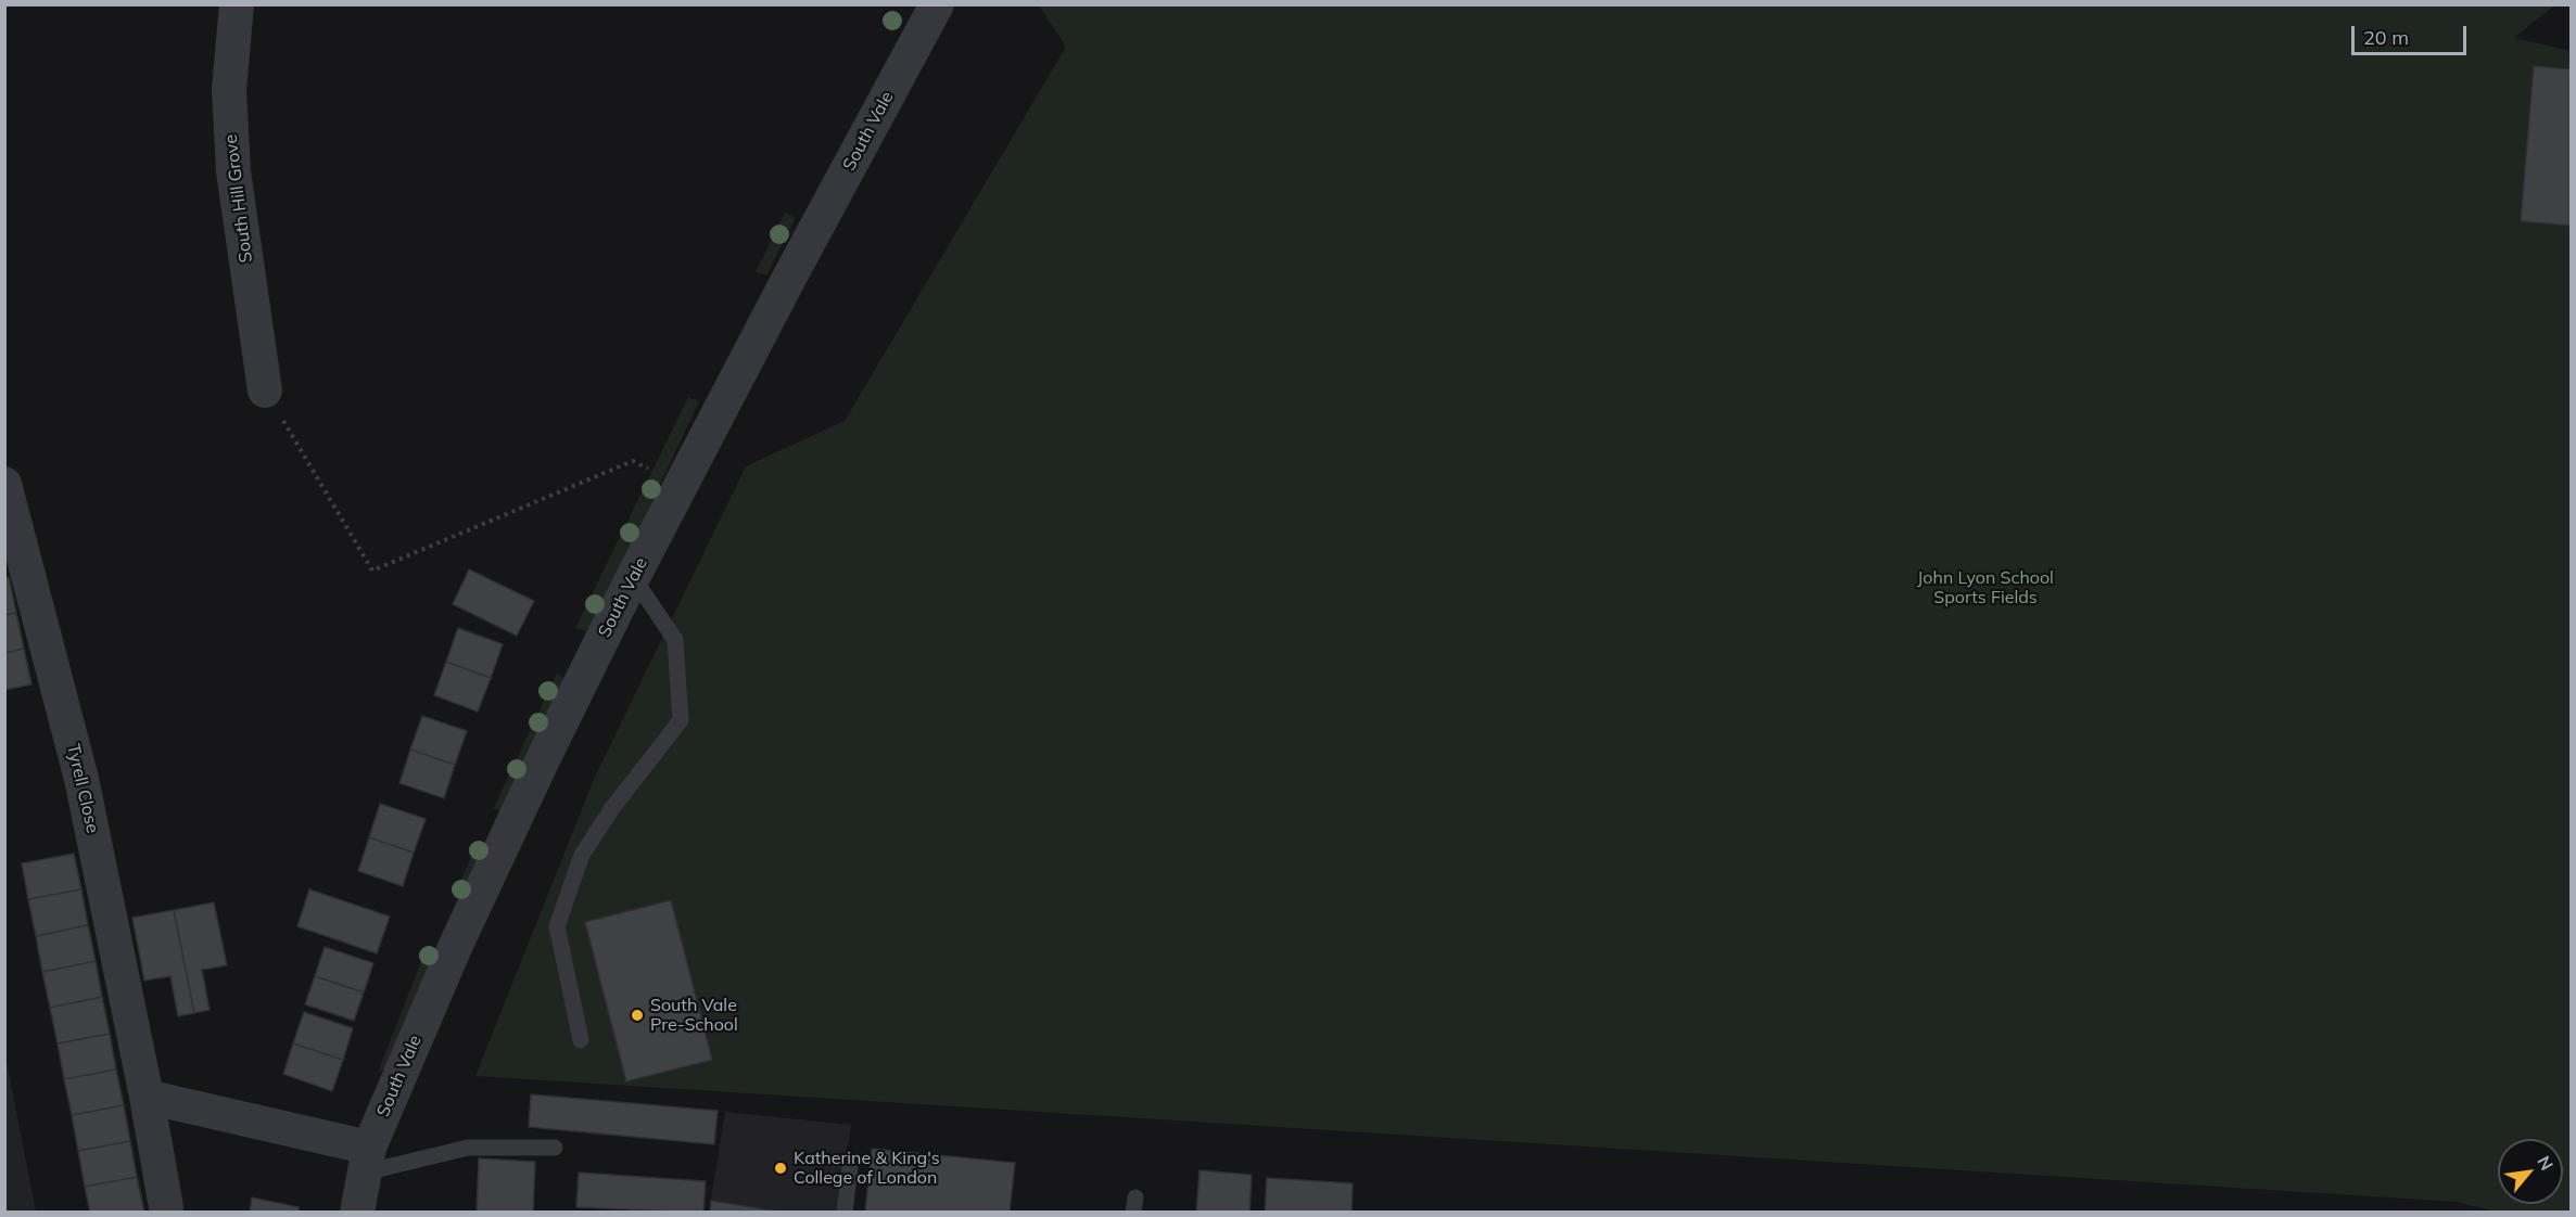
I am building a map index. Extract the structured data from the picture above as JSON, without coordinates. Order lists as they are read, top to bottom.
{
  "streets": {
    "street": ["South Vale", "South Hill Grove", "Tyrell Close"]
  },
  "parks": ["John Lyon School Sports Fields"],
  "places": ["South Vale Pre-School", "Katherine & King's College of London"],
  "scale_bar": "20 m",
  "north": "top right"
}
